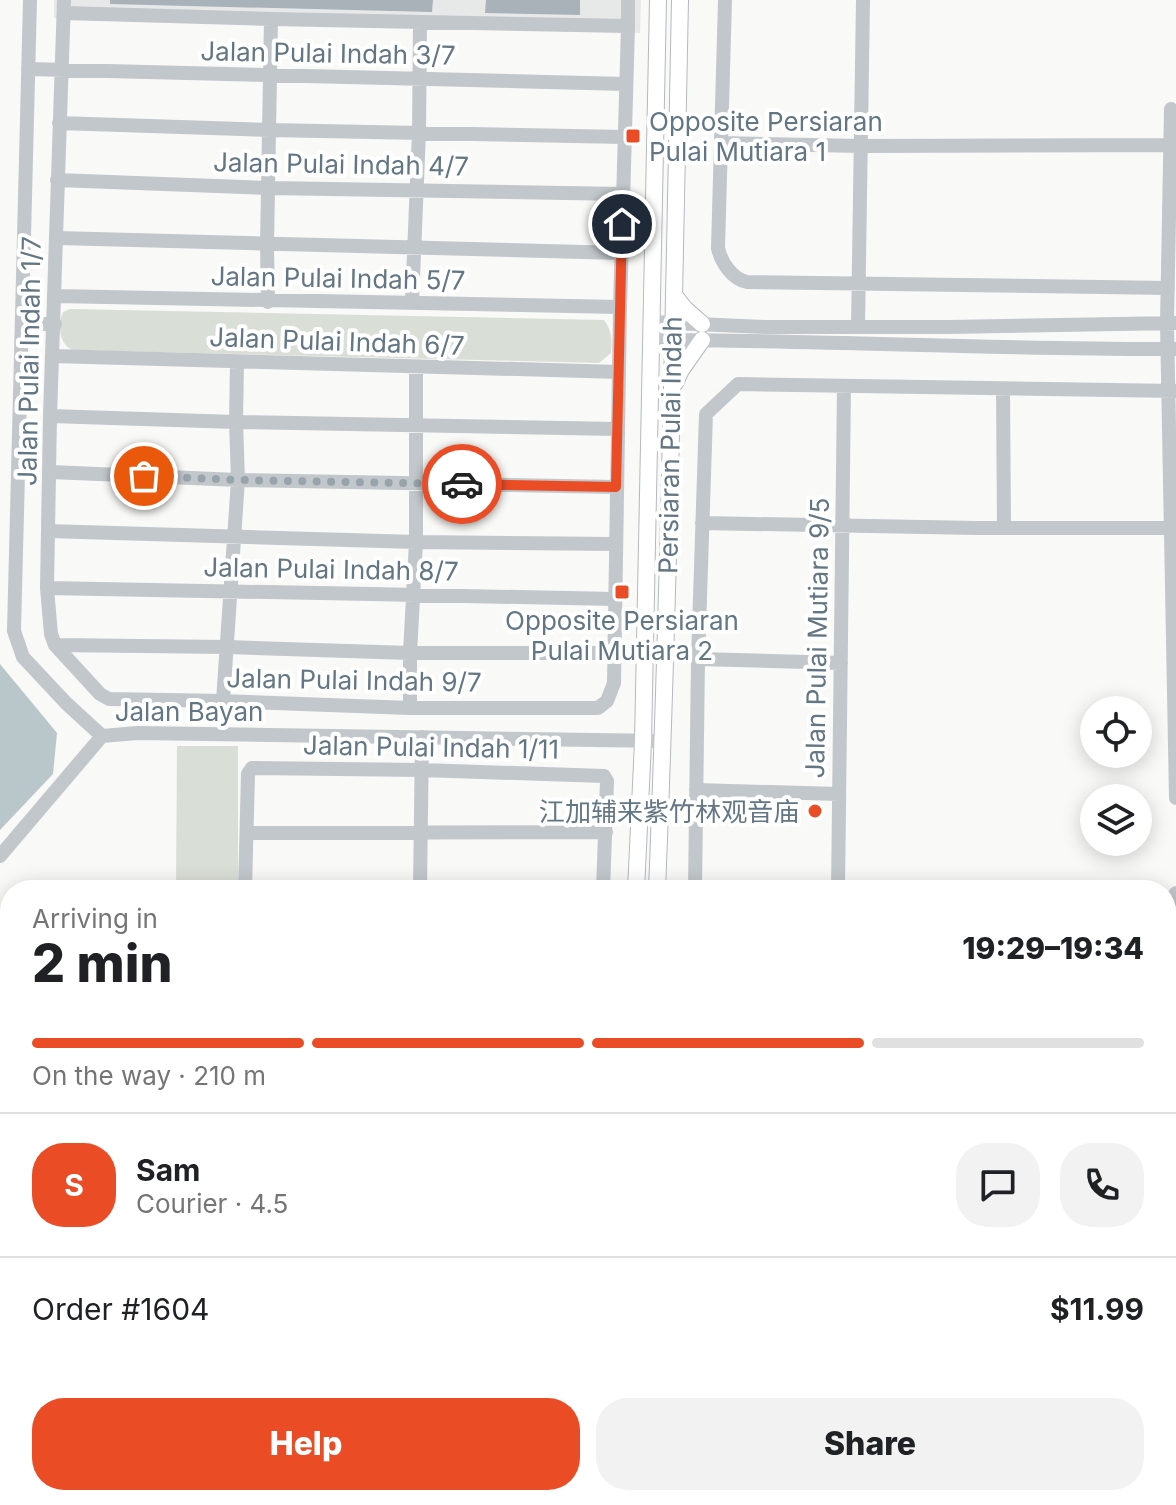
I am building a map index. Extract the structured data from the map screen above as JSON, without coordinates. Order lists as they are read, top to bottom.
{
  "streets": {
    "main road": ["Persiaran Pulai Indah"],
    "street": [
      "Jalan Pulai Indah 3/7",
      "Jalan Pulai Indah 4/7",
      "Jalan Pulai Indah 5/7",
      "Jalan Pulai Indah 6/7",
      "Jalan Pulai Indah 1/7",
      "Jalan Pulai Indah 8/7",
      "Jalan Pulai Mutiara 9/5",
      "Jalan Pulai Indah 9/7",
      "Jalan Bayan",
      "Jalan Pulai Indah 1/11"
    ]
  },
  "crossings": [
    ["Jalan Pulai Indah 3/7", "Jalan Pulai Indah 1/7"],
    ["Jalan Pulai Indah 3/7", "Jalan Bayan"],
    ["Jalan Pulai Indah 4/7", "Jalan Pulai Indah 1/7"],
    ["Jalan Pulai Indah 5/7", "Jalan Pulai Indah 1/7"],
    ["Jalan Pulai Indah 6/7", "Jalan Pulai Indah 1/7"],
    ["Jalan Pulai Indah 1/7", "Jalan Pulai Indah 8/7"],
    ["Jalan Pulai Indah 1/7", "Jalan Pulai Indah 9/7"],
    ["Persiaran Pulai Indah", "Jalan Bayan"]
  ],
  "places": {
    "transit": ["Opposite Persiaran Pulai Mutiara 1", "Opposite Persiaran Pulai Mutiara 2"],
    "other": ["江加辅来紫竹林观音庙"]
  },
  "page": {
    "heading": ["2 min", "Arriving in", "19:29–19:34"],
    "panel": [
      "Sam",
      "Courier · 4.5",
      "Order #1604",
      "$11.99"
    ],
    "bar": "On the way · 210 m",
    "round": "S",
    "buttons": ["Help", "Share"]
  }
}
